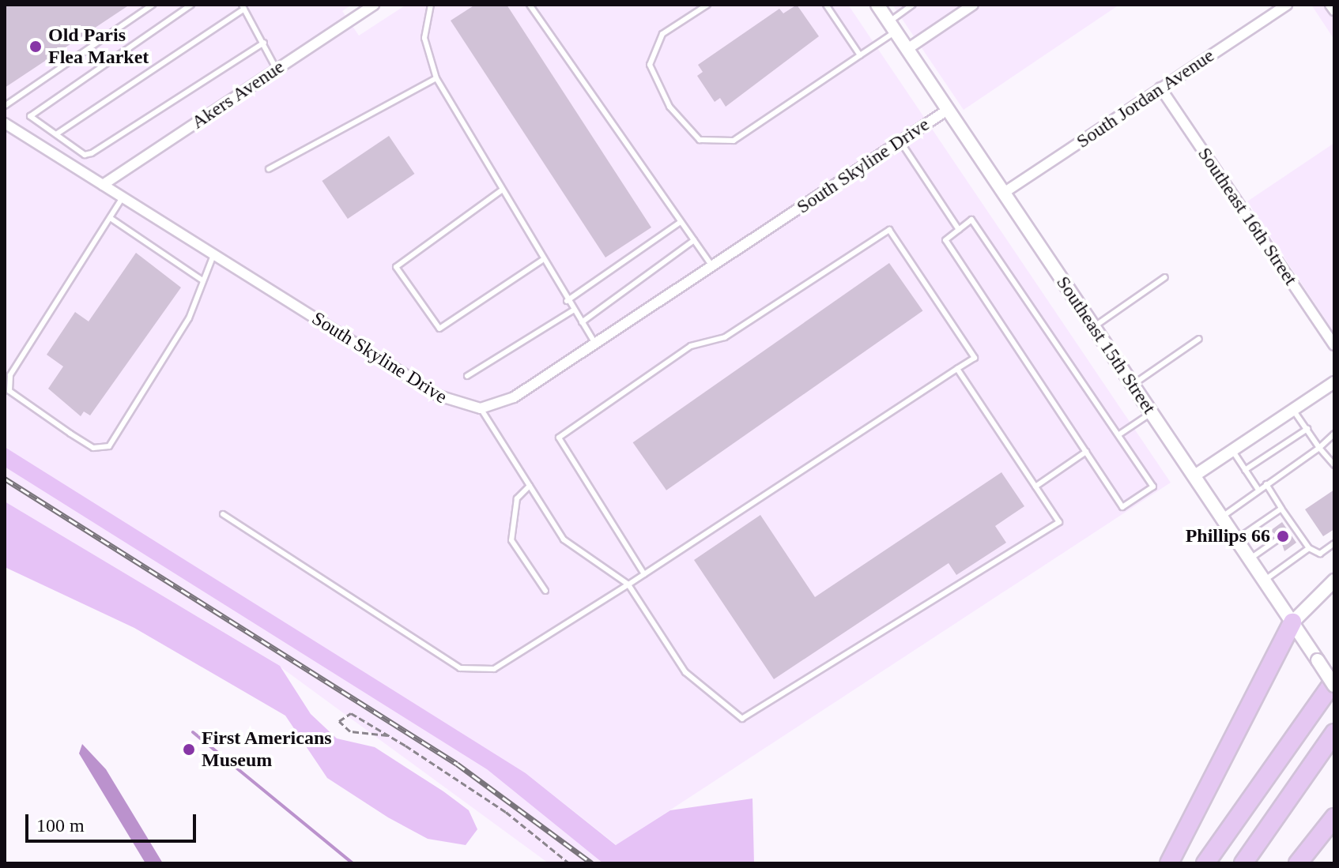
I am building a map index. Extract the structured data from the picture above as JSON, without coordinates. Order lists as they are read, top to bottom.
{
  "streets": {
    "main road": ["Southeast 15th Street"],
    "street": [
      "Akers Avenue",
      "South Jordan Avenue",
      "South Skyline Drive",
      "Southeast 16th Street"
    ]
  },
  "crossings": [
    ["Akers Avenue", "South Skyline Drive"],
    ["South Jordan Avenue", "Southeast 16th Street"],
    ["South Jordan Avenue", "Southeast 15th Street"],
    ["South Skyline Drive", "Southeast 15th Street"]
  ],
  "places": ["Old Paris Flea Market", "Phillips 66", "First Americans Museum"],
  "scale_bar": "100 m"
}
